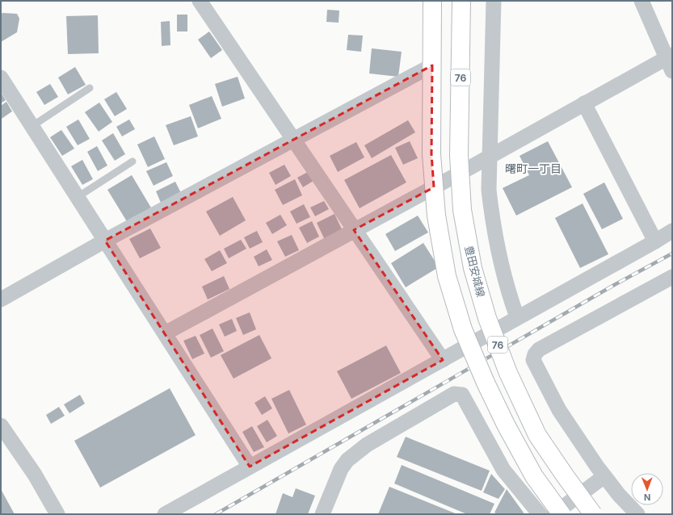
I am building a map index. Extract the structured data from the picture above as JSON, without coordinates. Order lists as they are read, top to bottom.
{
  "streets": {
    "main road": ["76", "豊田安城線"]
  },
  "districts": ["曙町一丁目"],
  "north": "bottom"
}
